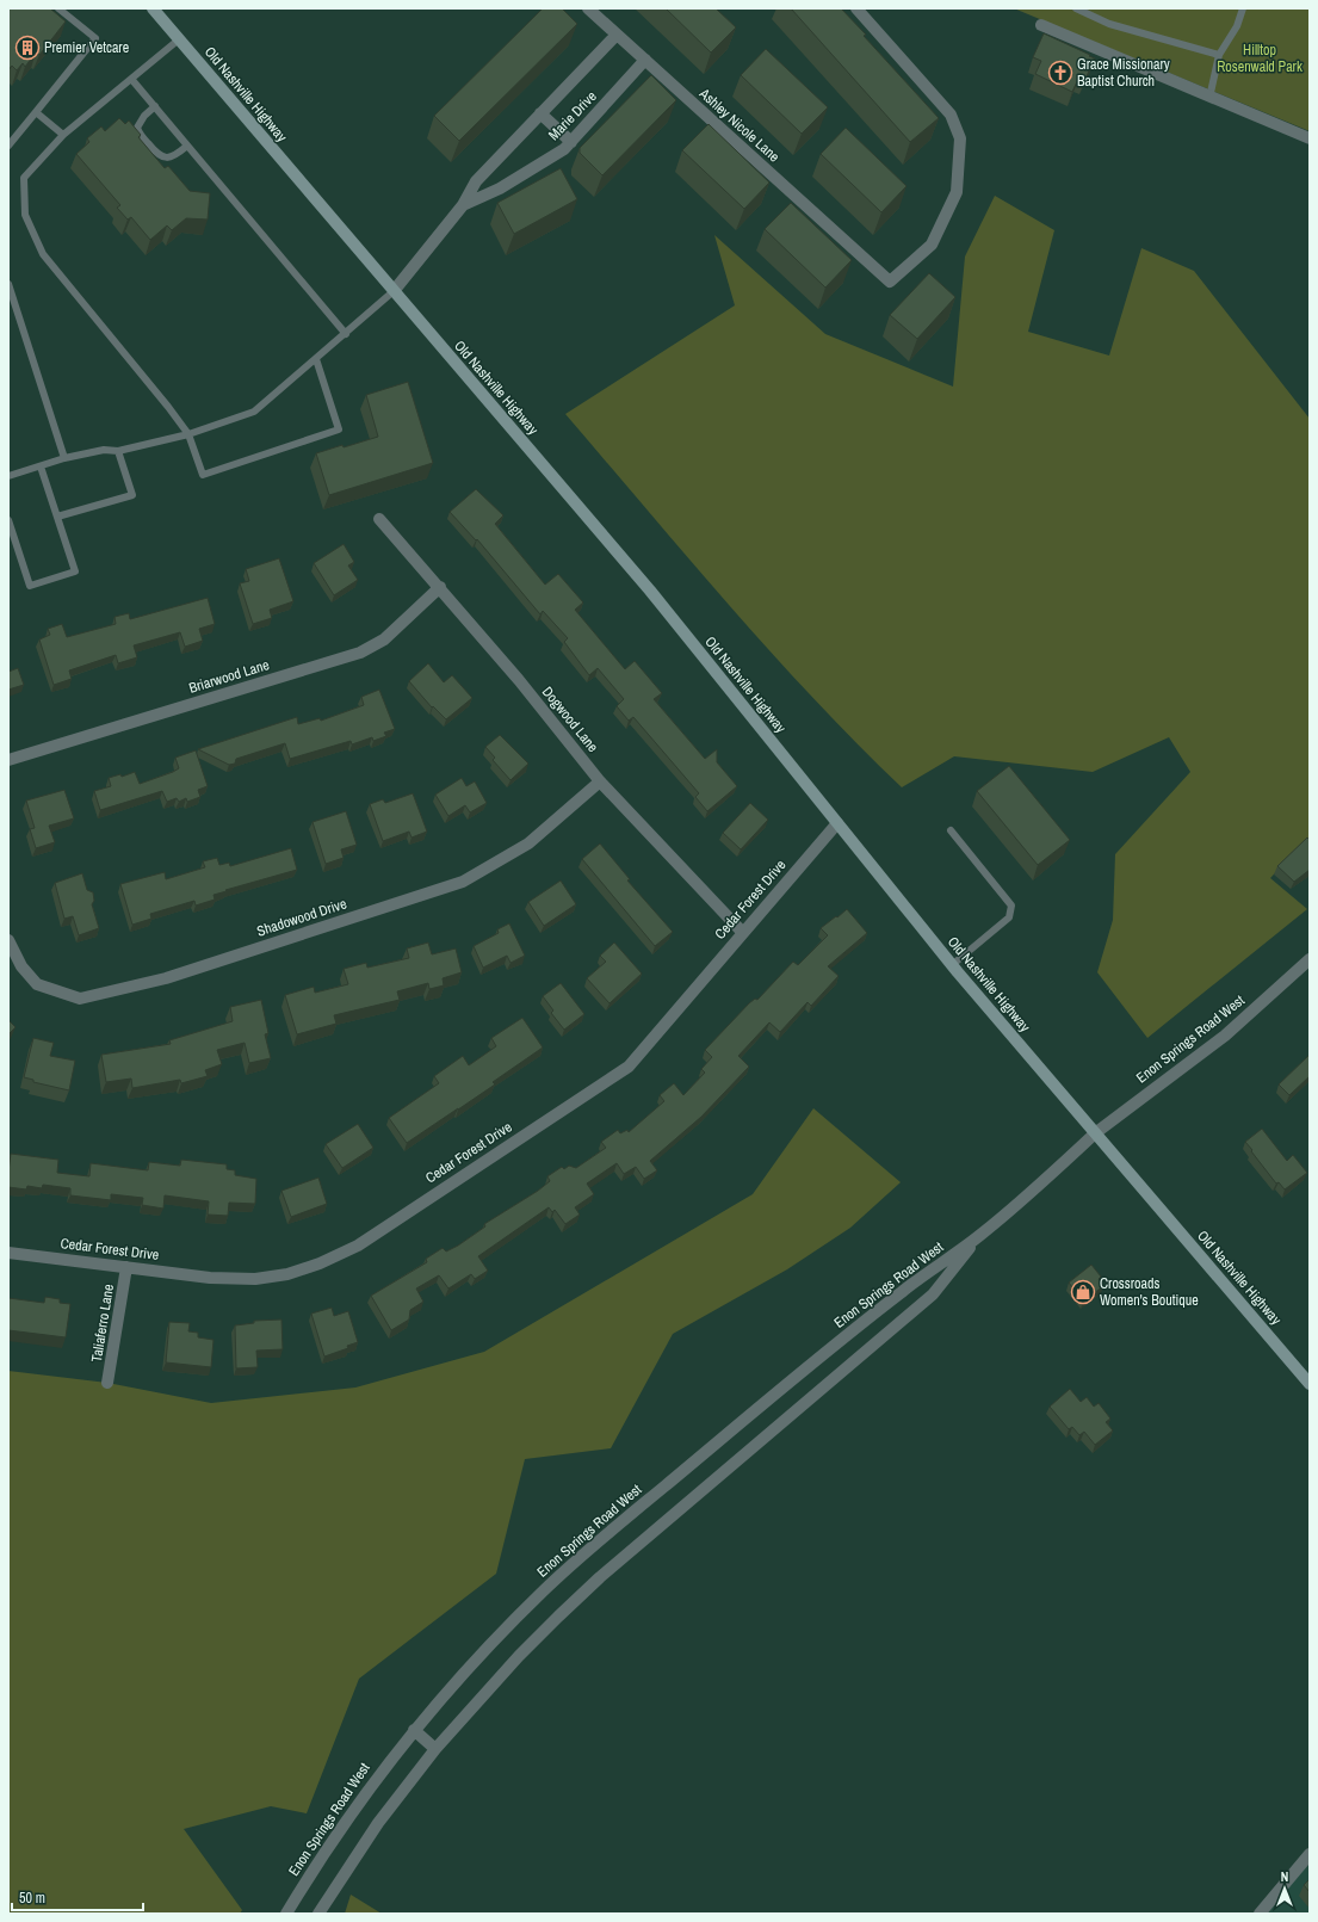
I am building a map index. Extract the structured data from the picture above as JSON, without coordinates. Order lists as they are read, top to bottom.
{
  "streets": {
    "main road": ["Old Nashville Highway"],
    "street": [
      "Marie Drive",
      "Ashley Nicole Lane",
      "Briarwood Lane",
      "Dogwood Lane",
      "Cedar Forest Drive",
      "Shadowood Drive",
      "Enon Springs Road West",
      "Taliaferro Lane"
    ]
  },
  "crossings": [
    ["Old Nashville Highway", "Marie Drive"],
    ["Old Nashville Highway", "Cedar Forest Drive"],
    ["Old Nashville Highway", "Enon Springs Road West"],
    ["Marie Drive", "Ashley Nicole Lane"],
    ["Briarwood Lane", "Dogwood Lane"],
    ["Dogwood Lane", "Cedar Forest Drive"],
    ["Dogwood Lane", "Shadowood Drive"],
    ["Cedar Forest Drive", "Taliaferro Lane"]
  ],
  "parks": ["Hilltop Rosenwald Park"],
  "places": {
    "building": ["Premier Vetcare"],
    "church": ["Grace Missionary Baptist Church"],
    "shop": ["Crossroads Women's Boutique"]
  },
  "scale_bar": "50 m",
  "north": "top"
}
